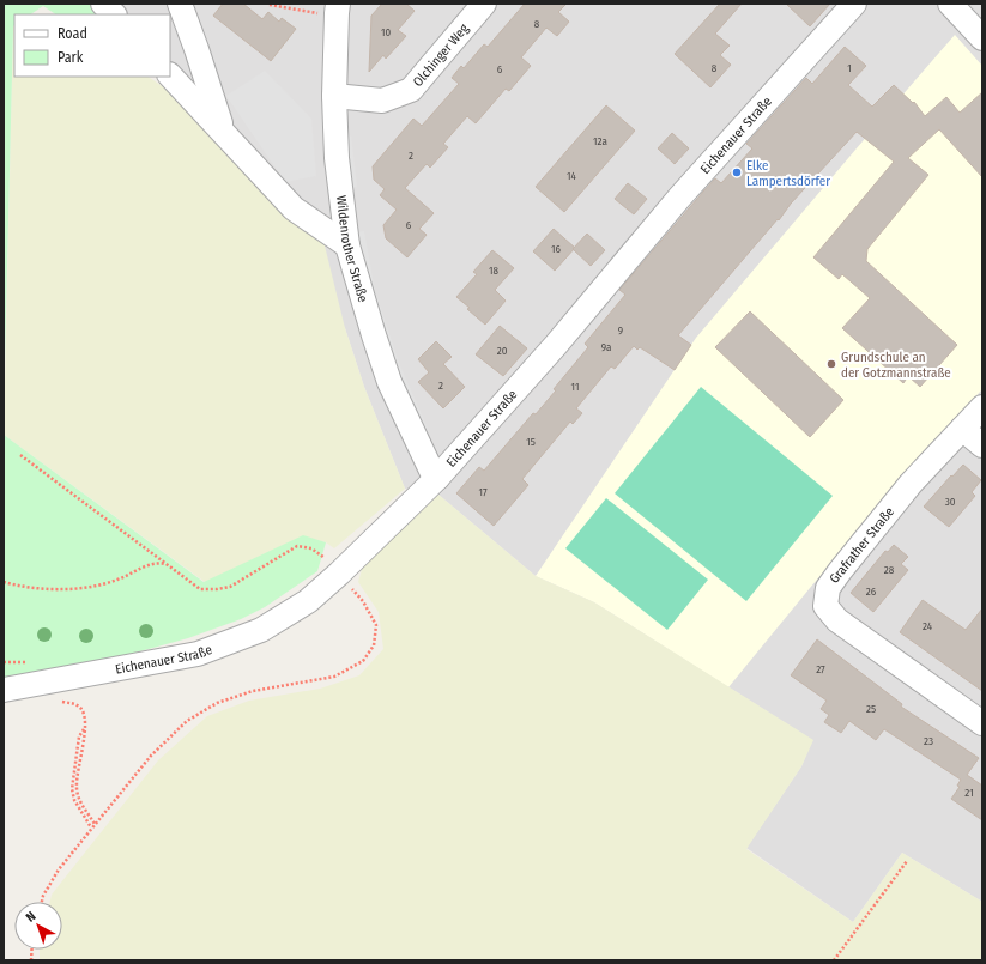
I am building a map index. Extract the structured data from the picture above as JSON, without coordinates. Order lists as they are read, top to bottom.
{
  "streets": {
    "street": [
      "Olchinger Weg",
      "Eichenauer Straße",
      "Wildenrother Straße",
      "Grafrather Straße"
    ]
  },
  "crossings": [
    ["Olchinger Weg", "Wildenrother Straße"],
    ["Eichenauer Straße", "Wildenrother Straße"]
  ],
  "places": ["Elke Lampertsdörfer", "Grundschule an der Gotzmannstraße"],
  "house_numbers": [
    "8",
    "10",
    "8",
    "1",
    "6",
    "12a",
    "2",
    "14",
    "6",
    "16",
    "18",
    "9",
    "9a",
    "20",
    "2",
    "11",
    "15",
    "17",
    "30",
    "28",
    "26",
    "24",
    "27",
    "25",
    "23",
    "21"
  ],
  "legend": ["Road", "Park"],
  "north": "top left"
}
